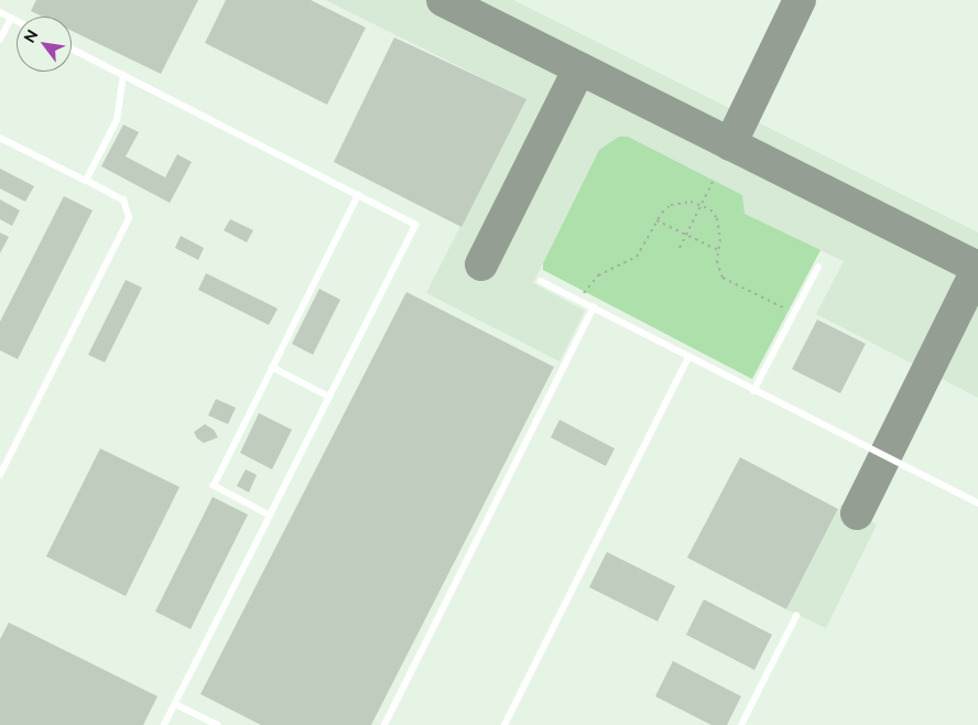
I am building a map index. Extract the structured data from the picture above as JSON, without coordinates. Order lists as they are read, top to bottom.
{
  "north": "top left"
}
